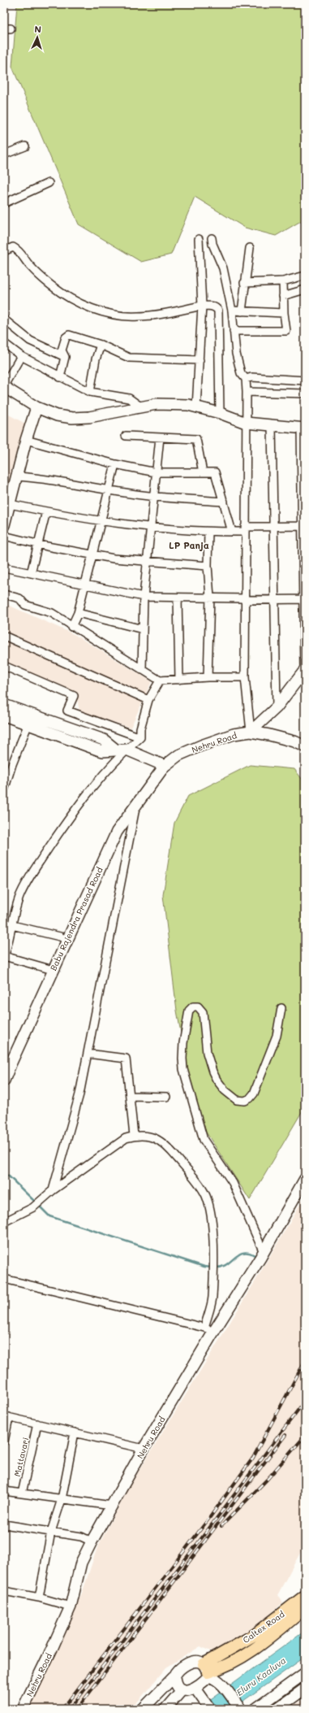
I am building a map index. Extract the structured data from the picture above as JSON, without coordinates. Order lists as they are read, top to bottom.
{
  "streets": {
    "main road": ["Caltex Road"],
    "street": ["Nehru Road", "Babu Rajendra Prasad Road", "Mattavari"]
  },
  "crossings": [
    ["Nehru Road", "Babu Rajendra Prasad Road"]
  ],
  "districts": ["LP Panja"],
  "water": ["Eluru Kaaluva"],
  "north": "top"
}
